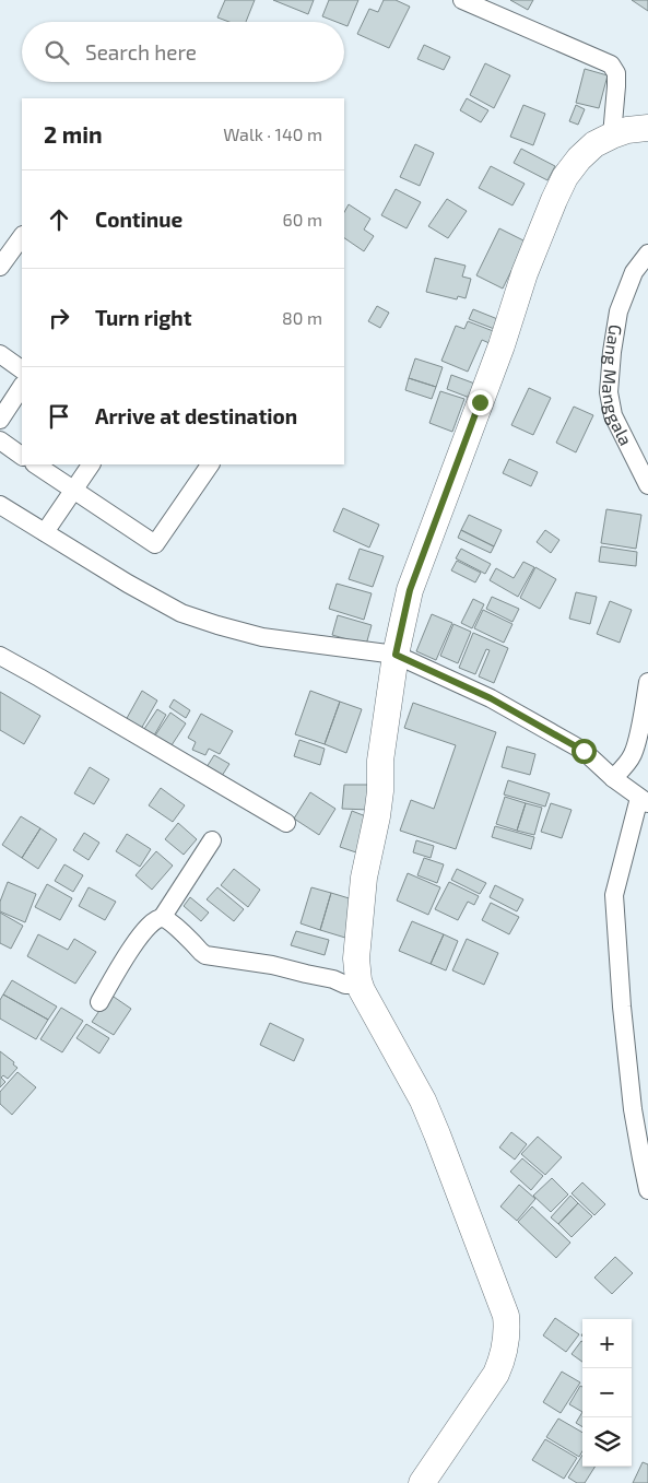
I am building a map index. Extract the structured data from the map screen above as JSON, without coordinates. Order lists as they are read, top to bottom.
{
  "streets": {
    "street": ["Gang Manggala"]
  },
  "page": {
    "search": "Search here",
    "heading": ["2 min", "Walk · 140 m"],
    "list": [
      ["Continue", "60 m"],
      ["Turn right", "80 m"],
      "Arrive at destination"
    ],
    "map_buttons": ["+", "−"]
  }
}
